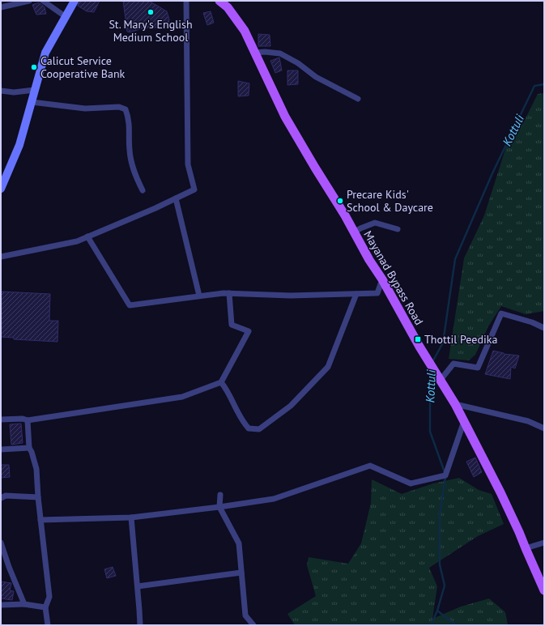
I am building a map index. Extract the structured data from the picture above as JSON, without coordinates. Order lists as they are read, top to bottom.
{
  "streets": {
    "main road": ["Mayanad Bypass Road"]
  },
  "water": ["Kottuli"],
  "places": {
    "other": ["St. Mary's English Medium School", "Calicut Service Cooperative Bank", "Precare Kids' School & Daycare"],
    "transit": ["Thottil Peedika"]
  }
}
